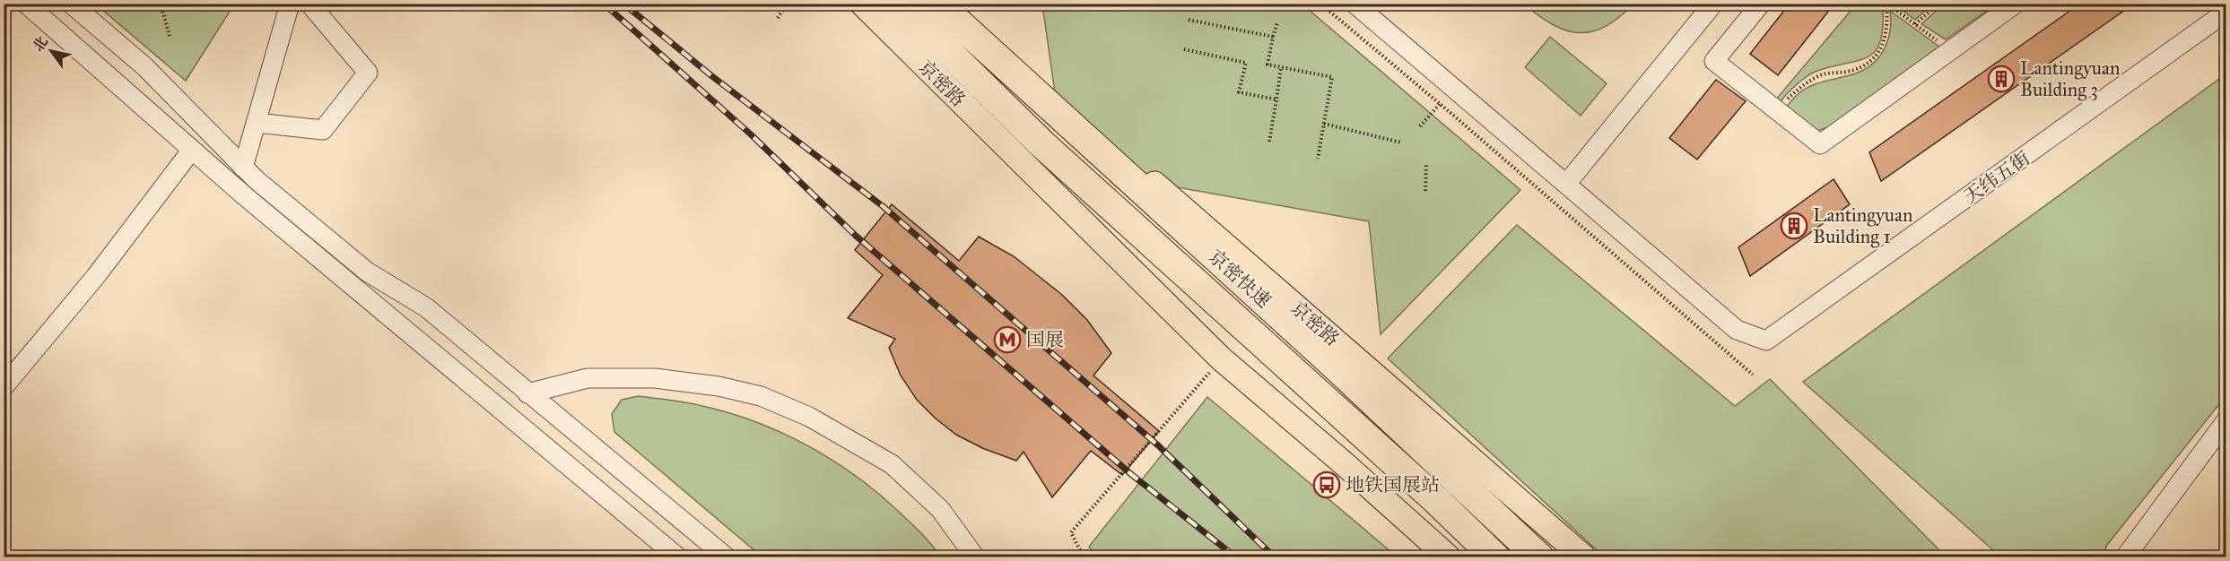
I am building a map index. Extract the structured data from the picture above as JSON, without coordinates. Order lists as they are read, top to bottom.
{
  "streets": {
    "highway": ["京密快速"],
    "main road": ["京密路"],
    "street": ["天纬五街"]
  },
  "places": {
    "building": ["Lantingyuan Building 3", "Lantingyuan Building 1"],
    "metro station": ["国展"],
    "bus stop": ["地铁国展站"]
  },
  "north": "top left"
}
